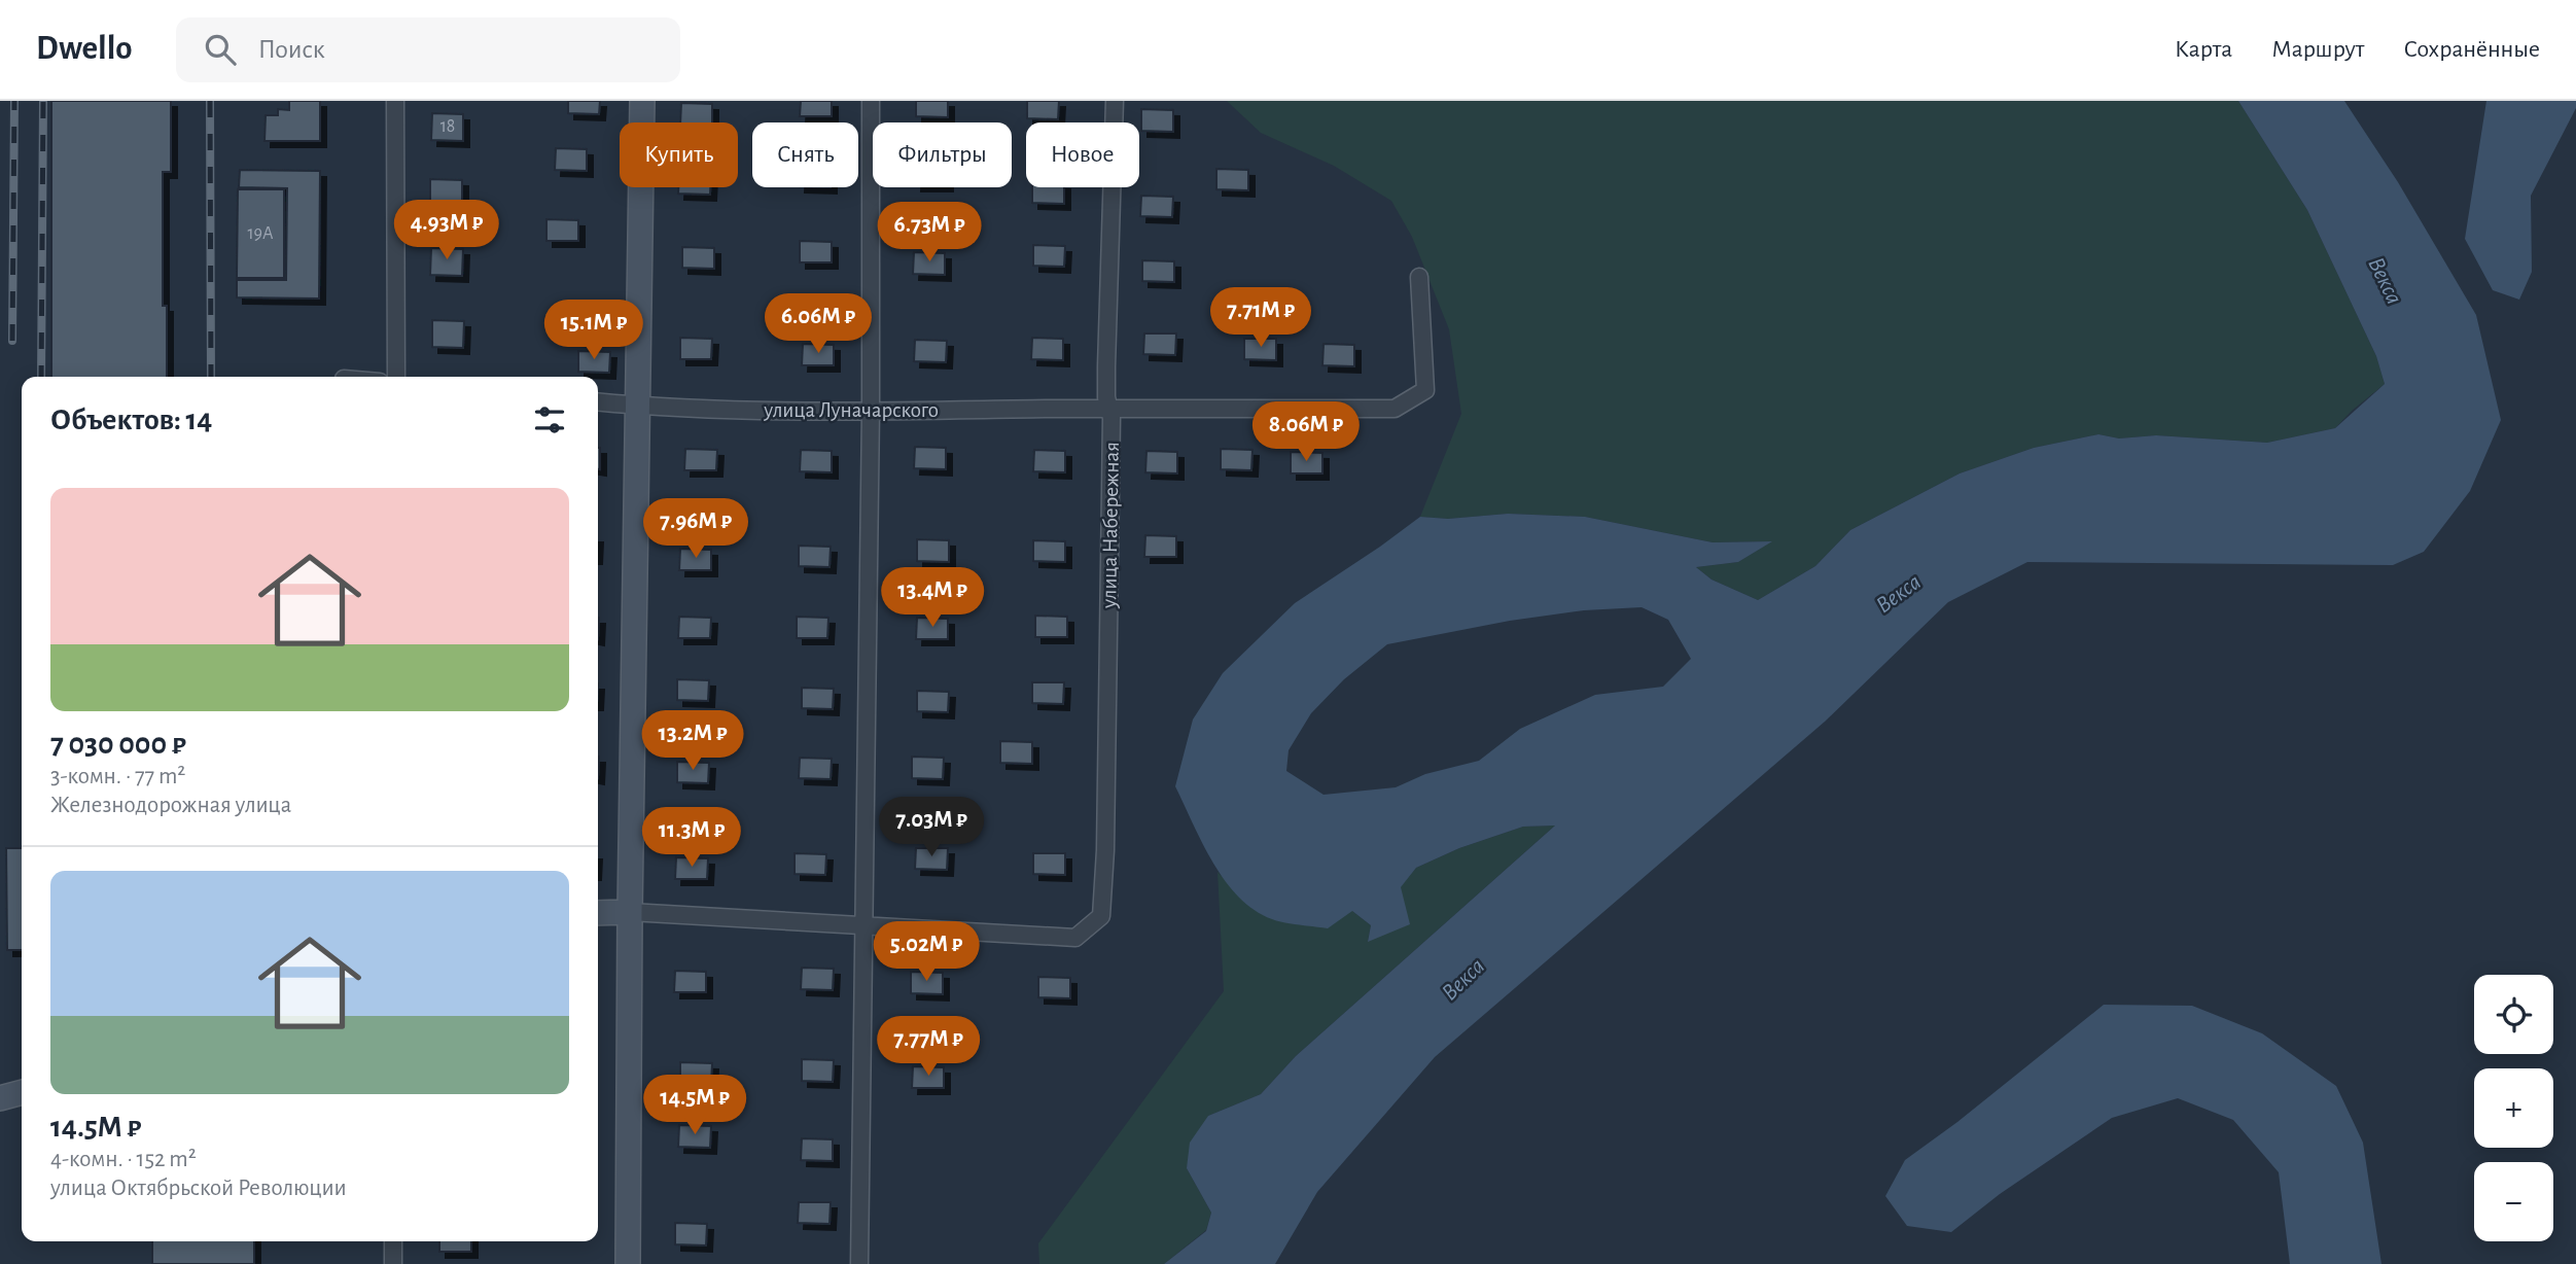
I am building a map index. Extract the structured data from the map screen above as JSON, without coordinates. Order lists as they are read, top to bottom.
{
  "streets": {
    "street": ["улица Луначарского", "улица Набережная"]
  },
  "crossings": [
    ["улица Луначарского", "улица Набережная"]
  ],
  "water": ["Векса"],
  "house_numbers": ["18", "19А"],
  "page": {
    "header": "Dwello",
    "search": "Поиск",
    "nav": ["Карта", "Маршрут", "Сохранённые"],
    "chip": [
      "Купить",
      "Снять",
      "Фильтры",
      "Новое"
    ],
    "price": [
      "4.93M ₽",
      "6.73M ₽",
      "7.71M ₽",
      "6.06M ₽",
      "15.1M ₽",
      "8.06M ₽",
      "7.96M ₽",
      "13.4M ₽",
      "13.2M ₽",
      "7.03M ₽",
      "11.3M ₽",
      "5.02M ₽",
      "7.77M ₽",
      "14.5M ₽"
    ],
    "heading": "Объектов: 14",
    "list": [
      {
        "name": "7 030 000 ₽",
        "note": "3-комн. · 77 m² · Железнодорожная улица"
      },
      {
        "name": "14.5M ₽",
        "note": "4-комн. · 152 m² · улица Октябрьской Революции"
      }
    ],
    "map_buttons": ["+", "−"]
  }
}
